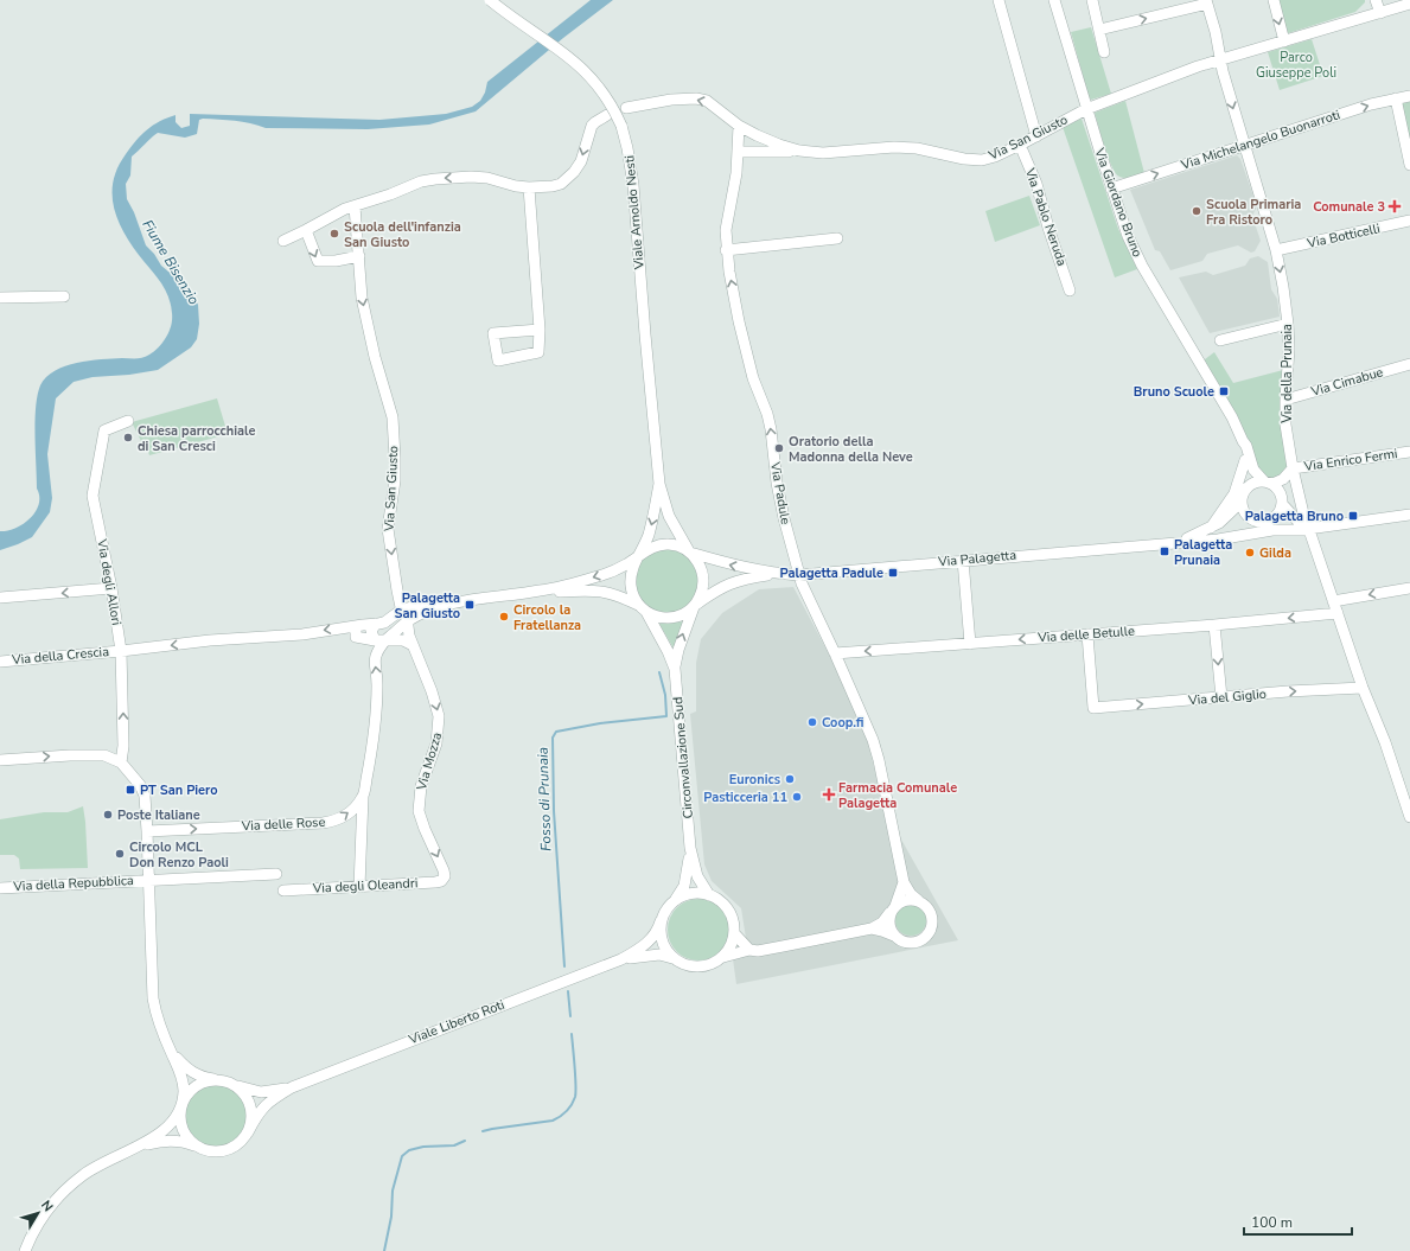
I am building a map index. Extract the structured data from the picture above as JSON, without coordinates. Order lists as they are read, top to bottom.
{
  "streets": {
    "street": [
      "Via San Giusto",
      "Via Michelangelo Buonarroti",
      "Via Giordano Bruno",
      "Viale Arnoldo Nesti",
      "Via Pablo Neruda",
      "Via Botticelli",
      "Via della Prunaia",
      "Via Cimabue",
      "Via Enrico Fermi",
      "Via Padule",
      "Via Palagetta",
      "Via degli Allori",
      "Via delle Betulle",
      "Via della Crescia",
      "Via del Giglio",
      "Circonvallazione Sud",
      "Via Mozza",
      "Via delle Rose",
      "Via della Repubblica",
      "Via degli Oleandri",
      "Viale Liberto Roti"
    ]
  },
  "crossings": [
    ["Via San Giusto", "Via Giordano Bruno"],
    ["Via San Giusto", "Via Pablo Neruda"],
    ["Via San Giusto", "Via della Prunaia"],
    ["Via San Giusto", "Via Padule"],
    ["Via San Giusto", "Via Palagetta"],
    ["Via San Giusto", "Via Mozza"],
    ["Via Michelangelo Buonarroti", "Via Giordano Bruno"],
    ["Via Michelangelo Buonarroti", "Via della Prunaia"],
    ["Via Giordano Bruno", "Via Palagetta"],
    ["Viale Arnoldo Nesti", "Via Palagetta"],
    ["Viale Arnoldo Nesti", "Circonvallazione Sud"],
    ["Via Botticelli", "Via della Prunaia"],
    ["Via della Prunaia", "Via Cimabue"],
    ["Via della Prunaia", "Via Enrico Fermi"],
    ["Via Padule", "Via Palagetta"],
    ["Via Padule", "Via delle Betulle"],
    ["Via Palagetta", "Circonvallazione Sud"],
    ["Via Palagetta", "Via Mozza"],
    ["Via degli Allori", "Via della Crescia"],
    ["Via delle Betulle", "Via del Giglio"],
    ["Circonvallazione Sud", "Viale Liberto Roti"],
    ["Via Mozza", "Via degli Oleandri"]
  ],
  "one_way": [
    "Via Michelangelo Buonarroti",
    "Via Padule",
    "Via delle Betulle",
    "Via del Giglio",
    "Via delle Rose"
  ],
  "water": ["Fiume Bisenzio", "Fosso di Prunaia"],
  "parks": ["Parco Giuseppe Poli"],
  "places": {
    "health": ["Comunale 3", "Farmacia Comunale Palagetta"],
    "other": [
      "Scuola Primaria Fra Ristoro",
      "Scuola dell'infanzia San Giusto",
      "Chiesa parrocchiale di San Cresci",
      "Oratorio della Madonna della Neve",
      "Gilda",
      "Circolo la Fratellanza",
      "Coop.fi",
      "Euronics",
      "Pasticceria 11",
      "Poste Italiane",
      "Circolo MCL Don Renzo Paoli"
    ],
    "transit": [
      "Bruno Scuole",
      "Palagetta Bruno",
      "Palagetta Prunaia",
      "Palagetta Padule",
      "Palagetta San Giusto",
      "PT San Piero"
    ]
  },
  "scale_bar": "100 m",
  "north": "top right"
}
